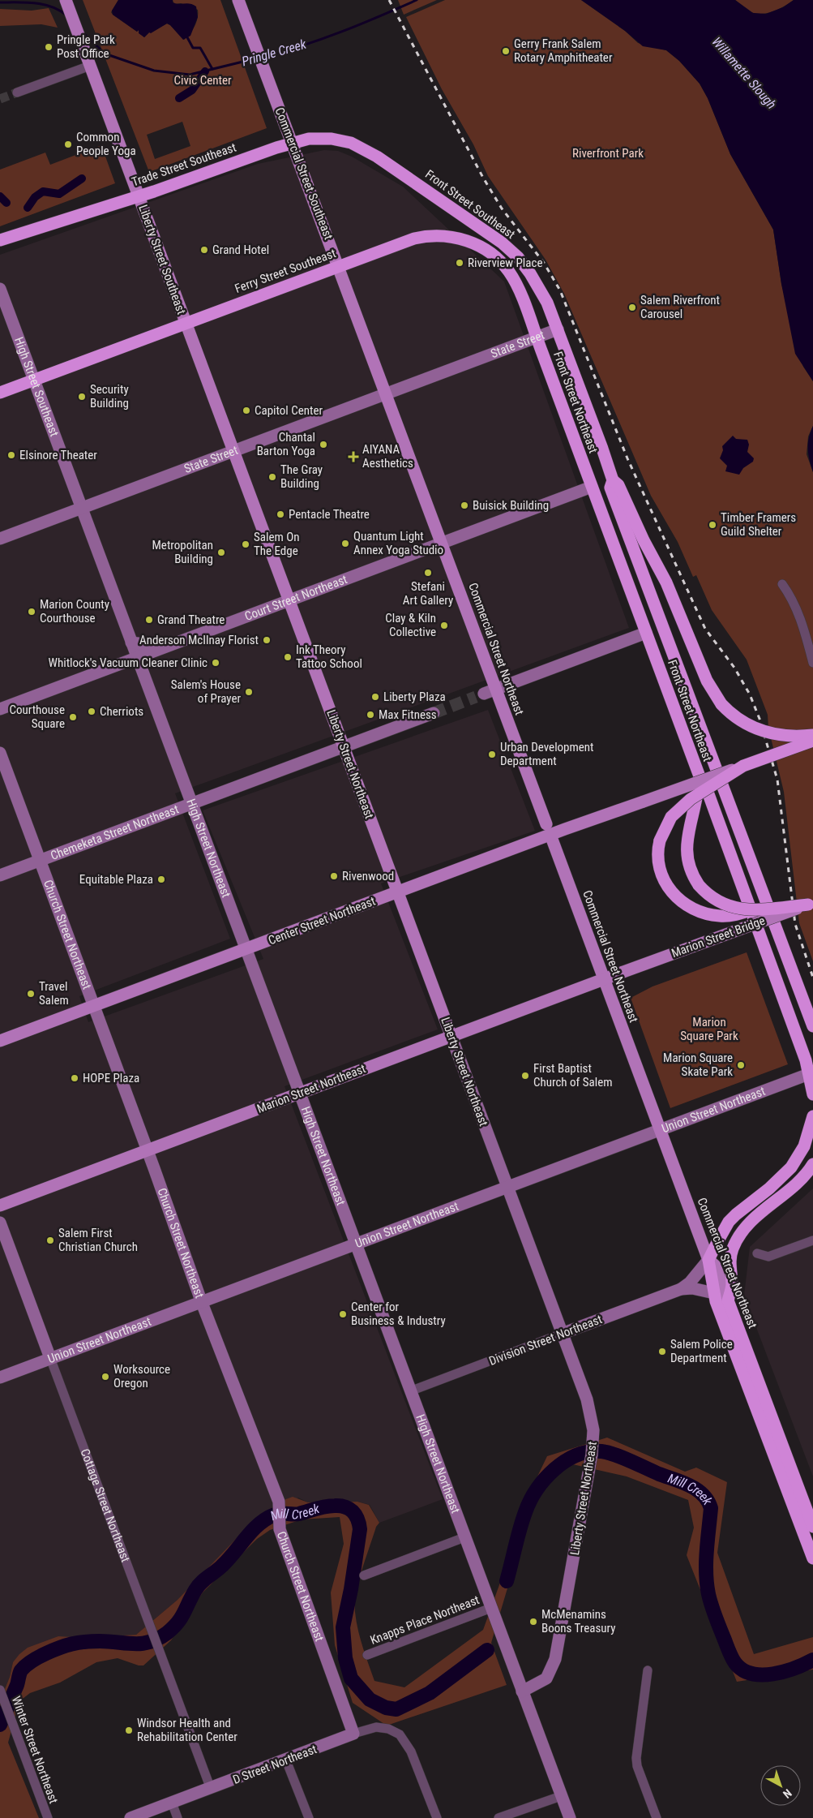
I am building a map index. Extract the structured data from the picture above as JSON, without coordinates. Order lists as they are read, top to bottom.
{
  "streets": {
    "highway": [
      "Trade Street Southeast",
      "Front Street Southeast",
      "Ferry Street Southeast",
      "Front Street Northeast",
      "Commercial Street Northeast"
    ],
    "main road": [
      "Commercial Street Southeast",
      "Liberty Street Southeast",
      "State Street",
      "High Street Southeast",
      "Court Street Northeast",
      "Liberty Street Northeast",
      "Chemeketa Street Northeast",
      "High Street Northeast",
      "Center Street Northeast",
      "Church Street Northeast",
      "Marion Street Bridge",
      "Marion Street Northeast",
      "Union Street Northeast",
      "Division Street Northeast",
      "Cottage Street Northeast",
      "D Street Northeast"
    ],
    "street": ["Knapps Place Northeast", "Winter Street Northeast"]
  },
  "crossings": [
    ["Trade Street Southeast", "Commercial Street Southeast"],
    ["Trade Street Southeast", "Front Street Southeast"],
    ["Trade Street Southeast", "Liberty Street Southeast"],
    ["Commercial Street Southeast", "Ferry Street Southeast"],
    ["Commercial Street Southeast", "State Street"],
    ["Commercial Street Southeast", "Commercial Street Northeast"],
    ["Front Street Southeast", "State Street"],
    ["Front Street Southeast", "Front Street Northeast"],
    ["Liberty Street Southeast", "Ferry Street Southeast"],
    ["Liberty Street Southeast", "State Street"],
    ["Liberty Street Southeast", "Liberty Street Northeast"],
    ["Ferry Street Southeast", "State Street"],
    ["Ferry Street Southeast", "High Street Southeast"],
    ["Ferry Street Southeast", "Front Street Northeast"],
    ["State Street", "High Street Southeast"],
    ["State Street", "Front Street Northeast"],
    ["State Street", "Commercial Street Northeast"],
    ["State Street", "Liberty Street Northeast"],
    ["State Street", "High Street Northeast"],
    ["High Street Southeast", "High Street Northeast"],
    ["Front Street Northeast", "Court Street Northeast"],
    ["Front Street Northeast", "Union Street Northeast"],
    ["Court Street Northeast", "Commercial Street Northeast"],
    ["Court Street Northeast", "Liberty Street Northeast"],
    ["Court Street Northeast", "High Street Northeast"],
    ["Commercial Street Northeast", "Center Street Northeast"],
    ["Commercial Street Northeast", "Marion Street Northeast"],
    ["Commercial Street Northeast", "Union Street Northeast"],
    ["Liberty Street Northeast", "Chemeketa Street Northeast"],
    ["Liberty Street Northeast", "High Street Northeast"],
    ["Liberty Street Northeast", "Center Street Northeast"],
    ["Liberty Street Northeast", "Marion Street Northeast"],
    ["Liberty Street Northeast", "Union Street Northeast"],
    ["Liberty Street Northeast", "Division Street Northeast"],
    ["Chemeketa Street Northeast", "High Street Northeast"],
    ["Chemeketa Street Northeast", "Church Street Northeast"],
    ["High Street Northeast", "Center Street Northeast"],
    ["High Street Northeast", "Marion Street Northeast"],
    ["High Street Northeast", "Union Street Northeast"],
    ["High Street Northeast", "Division Street Northeast"],
    ["High Street Northeast", "Knapps Place Northeast"],
    ["Center Street Northeast", "Church Street Northeast"],
    ["Church Street Northeast", "Marion Street Northeast"],
    ["Church Street Northeast", "Union Street Northeast"],
    ["Church Street Northeast", "D Street Northeast"],
    ["Marion Street Bridge", "Marion Street Northeast"],
    ["Union Street Northeast", "Cottage Street Northeast"],
    ["Cottage Street Northeast", "D Street Northeast"]
  ],
  "water": ["Pringle Creek", "Willamette Slough", "Mill Creek"],
  "parks": ["Civic Center", "Riverfront Park", "Marion Square Park"],
  "places": {
    "other": [
      "Pringle Park Post Office",
      "Gerry Frank Salem Rotary Amphitheater",
      "Common People Yoga",
      "Grand Hotel",
      "Riverview Place",
      "Salem Riverfront Carousel",
      "Security Building",
      "Capitol Center",
      "Chantal Barton Yoga",
      "Elsinore Theater",
      "The Gray Building",
      "Buisick Building",
      "Pentacle Theatre",
      "Timber Framers Guild Shelter",
      "Quantum Light Annex Yoga Studio",
      "Salem On The Edge",
      "Metropolitan Building",
      "Stefani Art Gallery",
      "Marion County Courthouse",
      "Grand Theatre",
      "Clay & Kiln Collective",
      "Anderson McIlnay Florist",
      "Ink Theory Tattoo School",
      "Whitlock's Vacuum Cleaner Clinic",
      "Salem's House of Prayer",
      "Liberty Plaza",
      "Cherriots",
      "Max Fitness",
      "Courthouse Square",
      "Urban Development Department",
      "Rivenwood",
      "Equitable Plaza",
      "Travel Salem",
      "Marion Square Skate Park",
      "First Baptist Church of Salem",
      "HOPE Plaza",
      "Salem First Christian Church",
      "Center for Business & Industry",
      "Salem Police Department",
      "Worksource Oregon",
      "McMenamins Boons Treasury",
      "Windsor Health and Rehabilitation Center"
    ],
    "health": ["AIYANA Aesthetics"]
  },
  "north": "bottom right"
}
